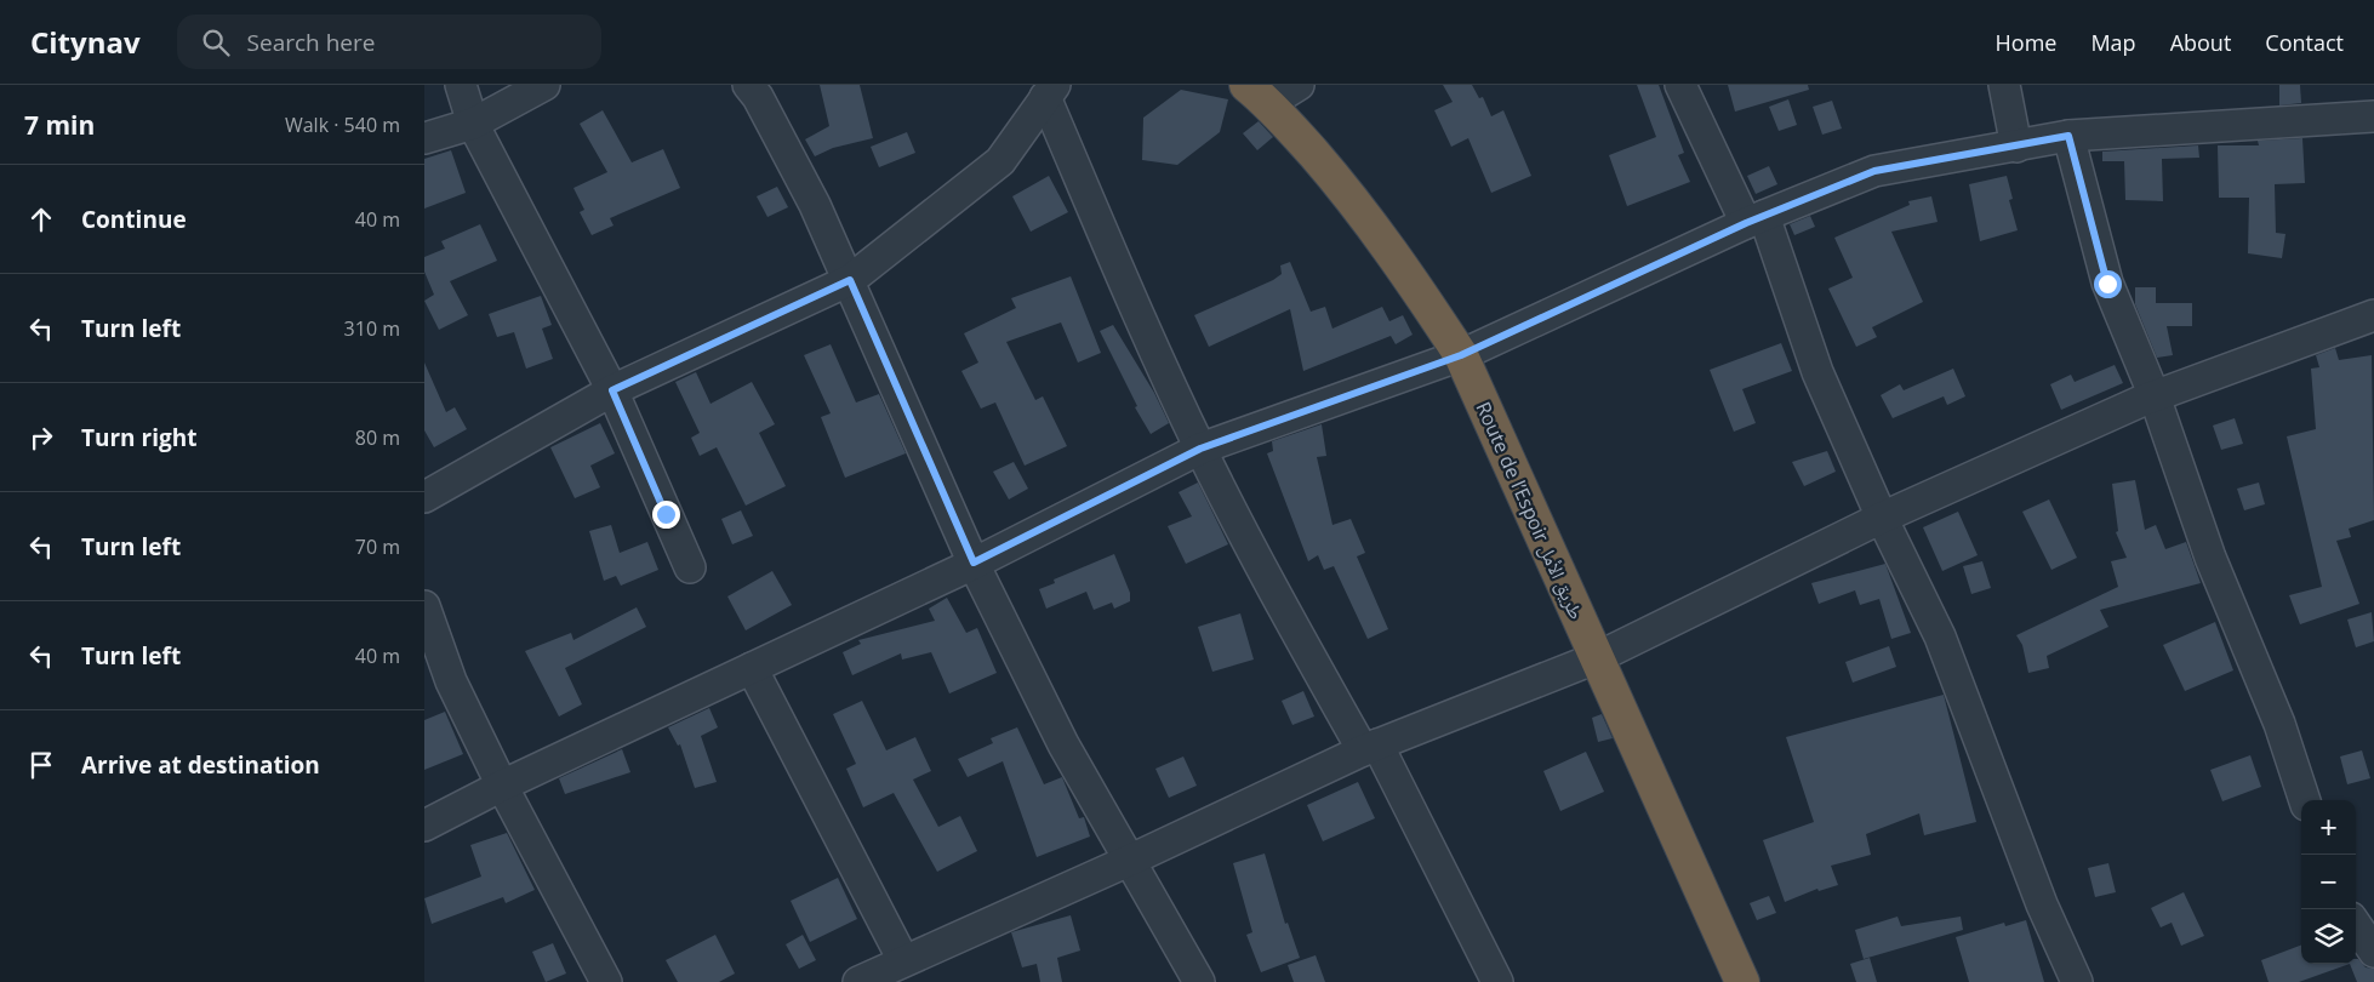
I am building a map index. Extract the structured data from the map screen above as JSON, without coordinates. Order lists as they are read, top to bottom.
{
  "streets": {
    "highway": ["Route de l’Espoir طريق الأمل"]
  },
  "page": {
    "header": "Citynav",
    "search": "Search here",
    "nav": [
      "Home",
      "Map",
      "About",
      "Contact"
    ],
    "heading": ["7 min", "Walk · 540 m"],
    "list": [
      ["Continue", "40 m"],
      ["Turn left", "310 m"],
      ["Turn right", "80 m"],
      ["Turn left", "70 m"],
      ["Turn left", "40 m"],
      "Arrive at destination"
    ],
    "map_buttons": ["+", "−"]
  }
}
